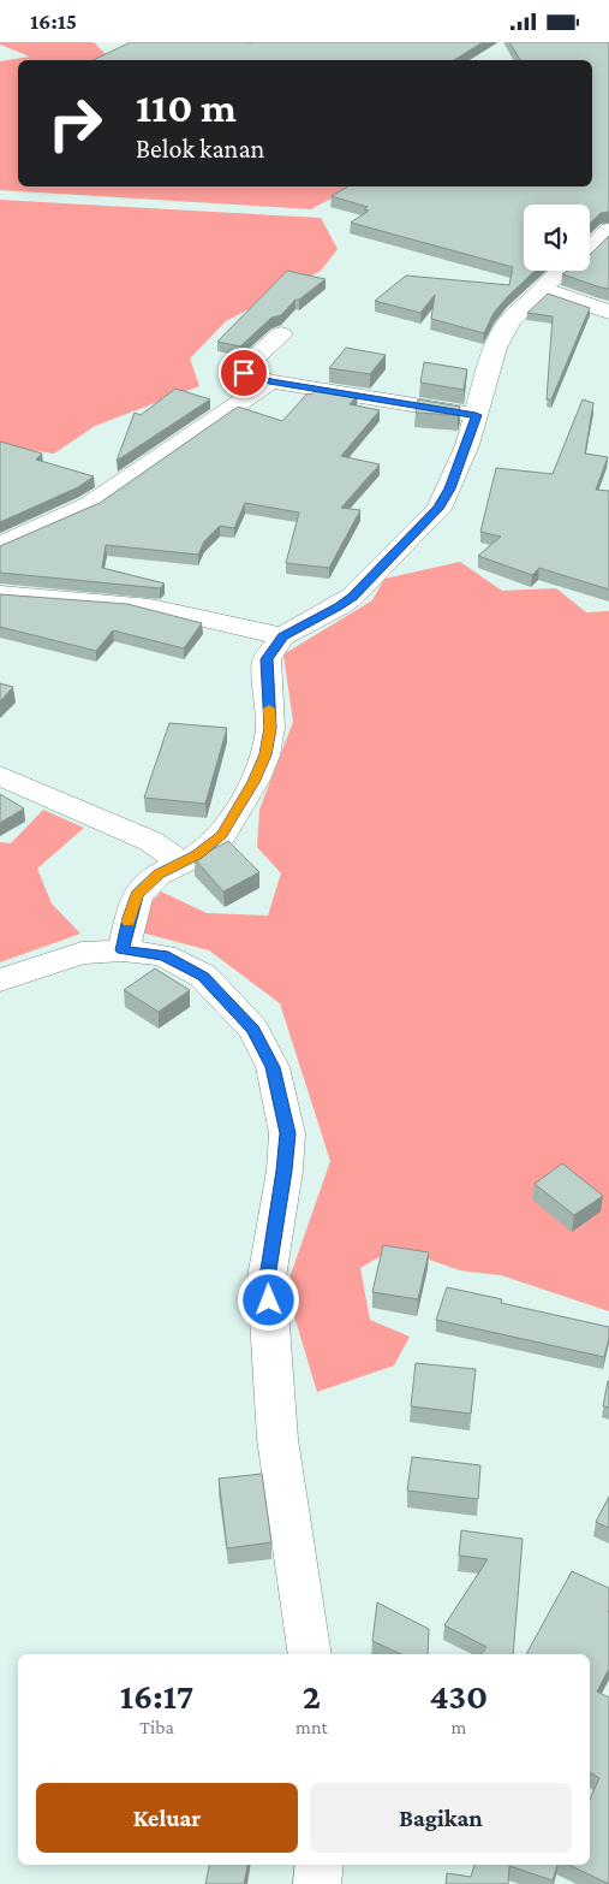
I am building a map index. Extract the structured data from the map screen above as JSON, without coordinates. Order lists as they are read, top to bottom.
{
  "page": {
    "status": "16:15",
    "turn": ["110 m", "Belok kanan"],
    "eta": [
      "16:17",
      "Tiba",
      "2",
      "mnt",
      "430",
      "m"
    ],
    "buttons": ["Keluar", "Bagikan"]
  }
}
